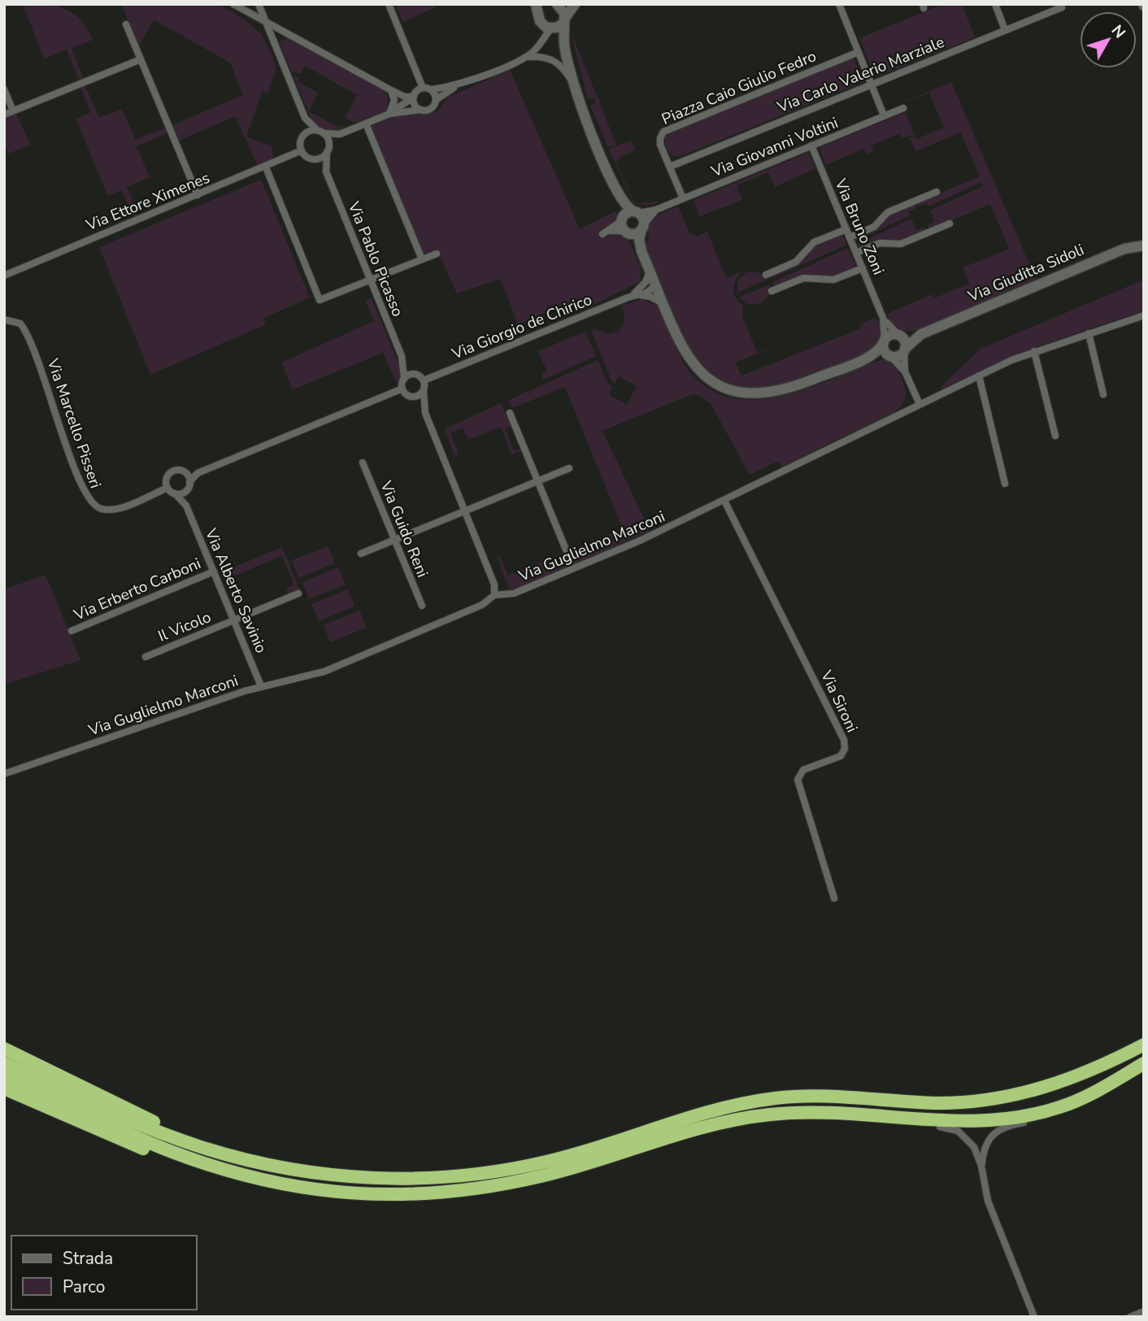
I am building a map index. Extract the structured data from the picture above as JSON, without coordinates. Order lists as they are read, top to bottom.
{
  "streets": {
    "street": [
      "Via Carlo Valerio Marziale",
      "Piazza Caio Giulio Fedro",
      "Via Giovanni Voltini",
      "Via Ettore Ximenes",
      "Via Bruno Zoni",
      "Via Pablo Picasso",
      "Via Giuditta Sidoli",
      "Via Giorgio de Chirico",
      "Via Marcello Pisseri",
      "Via Guido Reni",
      "Via Guglielmo Marconi",
      "Via Erberto Carboni",
      "Via Alberto Savinio",
      "Il Vicolo",
      "Via Sironi"
    ]
  },
  "crossings": [
    ["Via Carlo Valerio Marziale", "Piazza Caio Giulio Fedro"],
    ["Piazza Caio Giulio Fedro", "Via Giovanni Voltini"],
    ["Via Giovanni Voltini", "Via Bruno Zoni"],
    ["Via Ettore Ximenes", "Via Pablo Picasso"],
    ["Via Bruno Zoni", "Via Giuditta Sidoli"],
    ["Via Pablo Picasso", "Via Giorgio de Chirico"],
    ["Via Guglielmo Marconi", "Via Alberto Savinio"],
    ["Via Guglielmo Marconi", "Via Sironi"],
    ["Via Erberto Carboni", "Via Alberto Savinio"],
    ["Via Alberto Savinio", "Il Vicolo"]
  ],
  "legend": ["Strada", "Parco"],
  "north": "top right"
}
